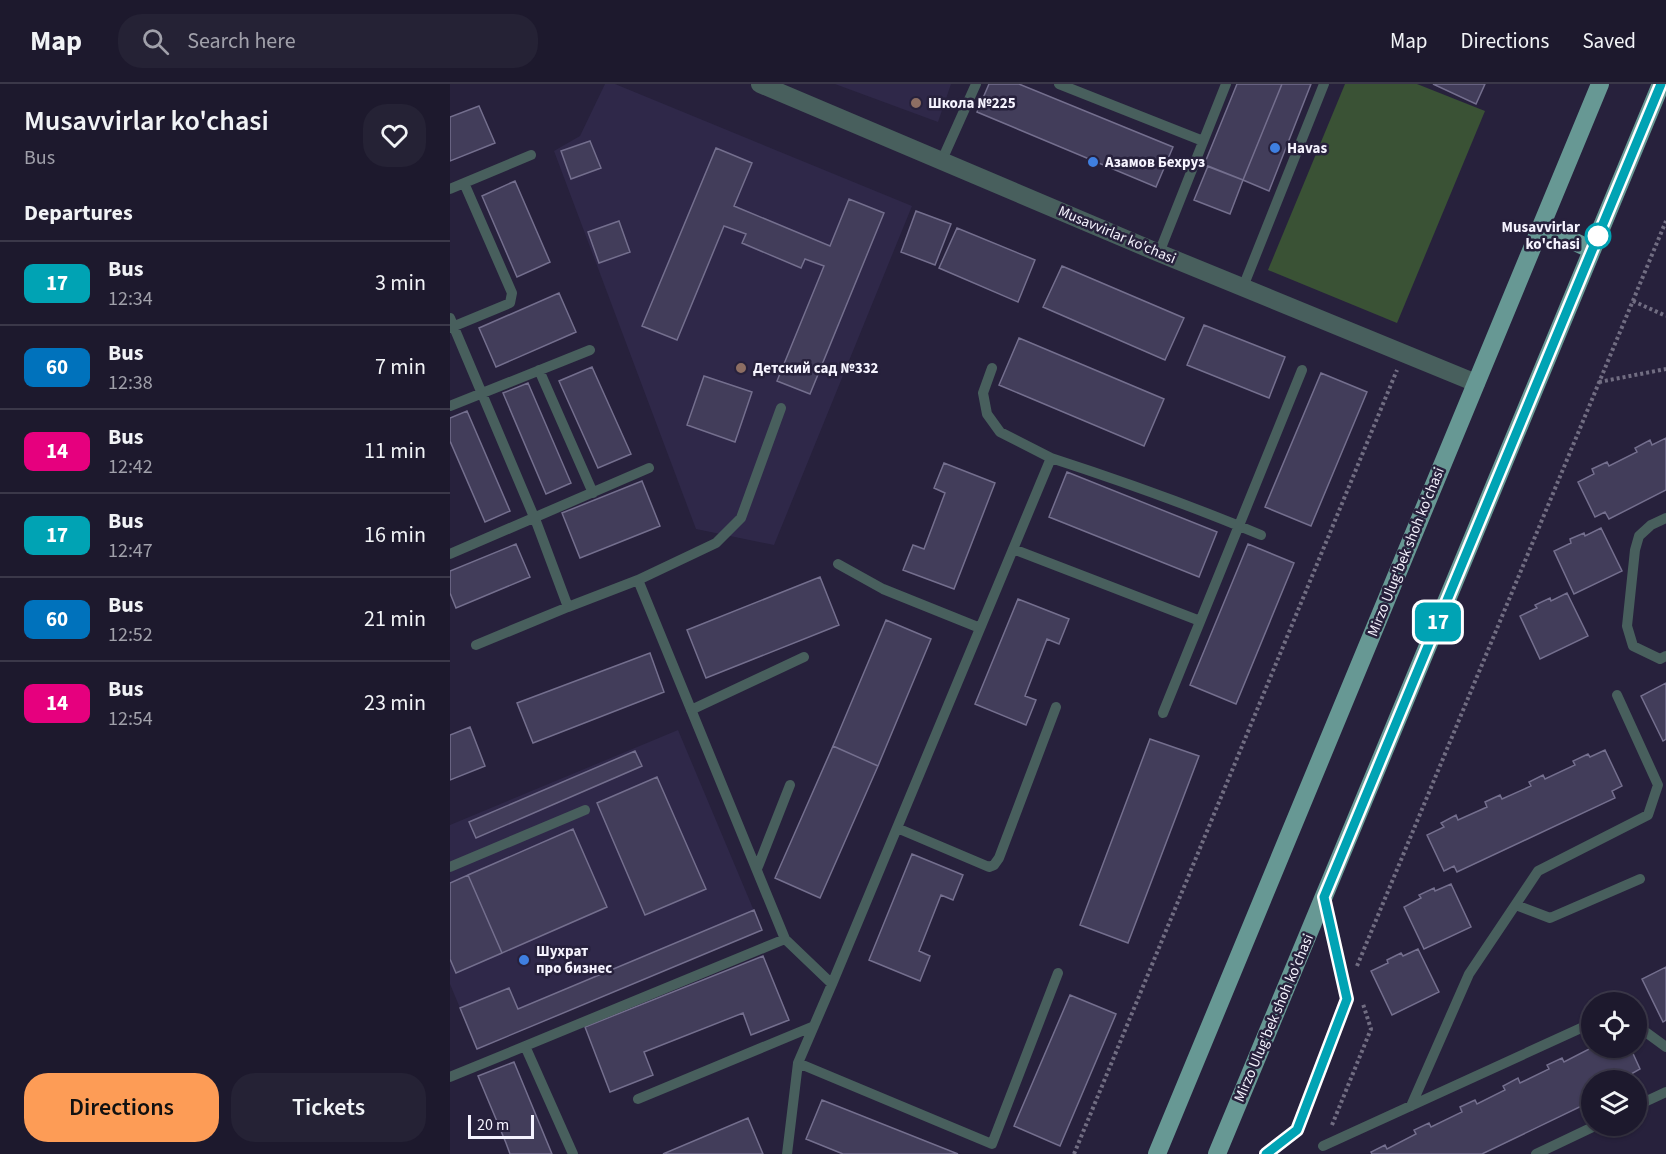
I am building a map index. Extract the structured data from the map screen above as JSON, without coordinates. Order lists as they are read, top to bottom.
{
  "streets": {
    "main road": ["Mirzo Ulug'bek shoh ko'chasi"],
    "street": ["Musavvirlar ko'chasi"]
  },
  "crossings": [
    ["Musavvirlar ko'chasi", "Mirzo Ulug'bek shoh ko'chasi"]
  ],
  "places": [
    "Школа №225",
    "Havas",
    "Азамов Бехруз",
    "Musavvirlar ko'chasi",
    "Детский сад №332",
    "Шухрат про бизнес"
  ],
  "lines": ["bus line 17"],
  "scale_bar": "20 m",
  "page": {
    "header": "Map",
    "search": "Search here",
    "nav": ["Map", "Directions", "Saved"],
    "heading": [
      ["Musavvirlar ko'chasi", "Bus"],
      "Departures"
    ],
    "on_map": "17",
    "list": [
      {
        "mark": "17",
        "name": "Bus",
        "note": "12:34",
        "value": "3 min"
      },
      {
        "mark": "60",
        "name": "Bus",
        "note": "12:38",
        "value": "7 min"
      },
      {
        "mark": "14",
        "name": "Bus",
        "note": "12:42",
        "value": "11 min"
      },
      {
        "mark": "17",
        "name": "Bus",
        "note": "12:47",
        "value": "16 min"
      },
      {
        "mark": "60",
        "name": "Bus",
        "note": "12:52",
        "value": "21 min"
      },
      {
        "mark": "14",
        "name": "Bus",
        "note": "12:54",
        "value": "23 min"
      }
    ],
    "buttons": ["Directions", "Tickets"],
    "scale": "20 m"
  }
}
